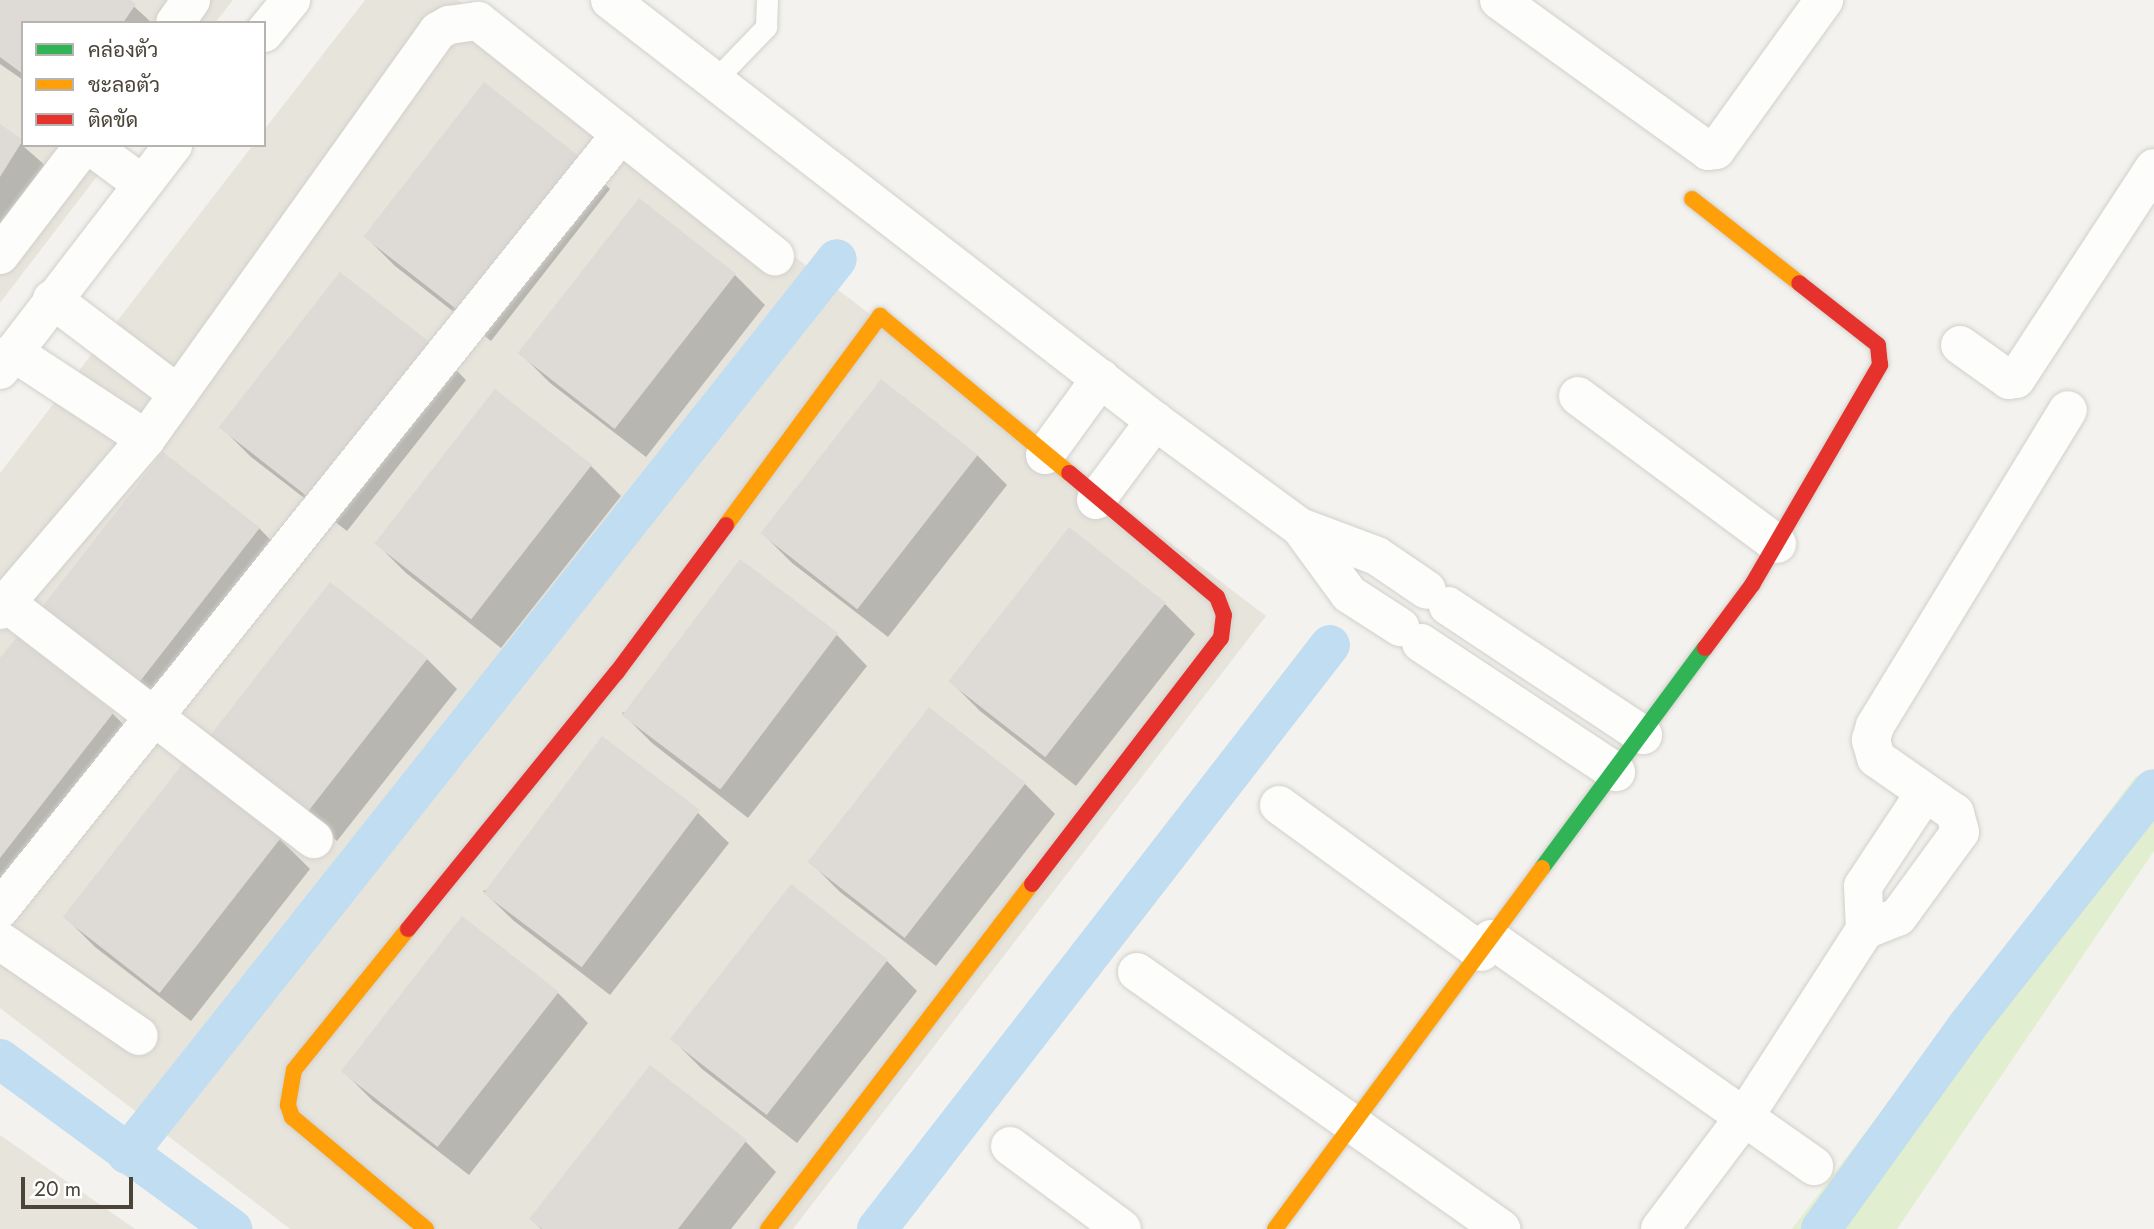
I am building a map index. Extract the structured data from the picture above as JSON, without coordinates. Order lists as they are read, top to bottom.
{
  "legend": ["คล่องตัว", "ชะลอตัว", "ติดขัด"],
  "scale_bar": "20 m"
}
